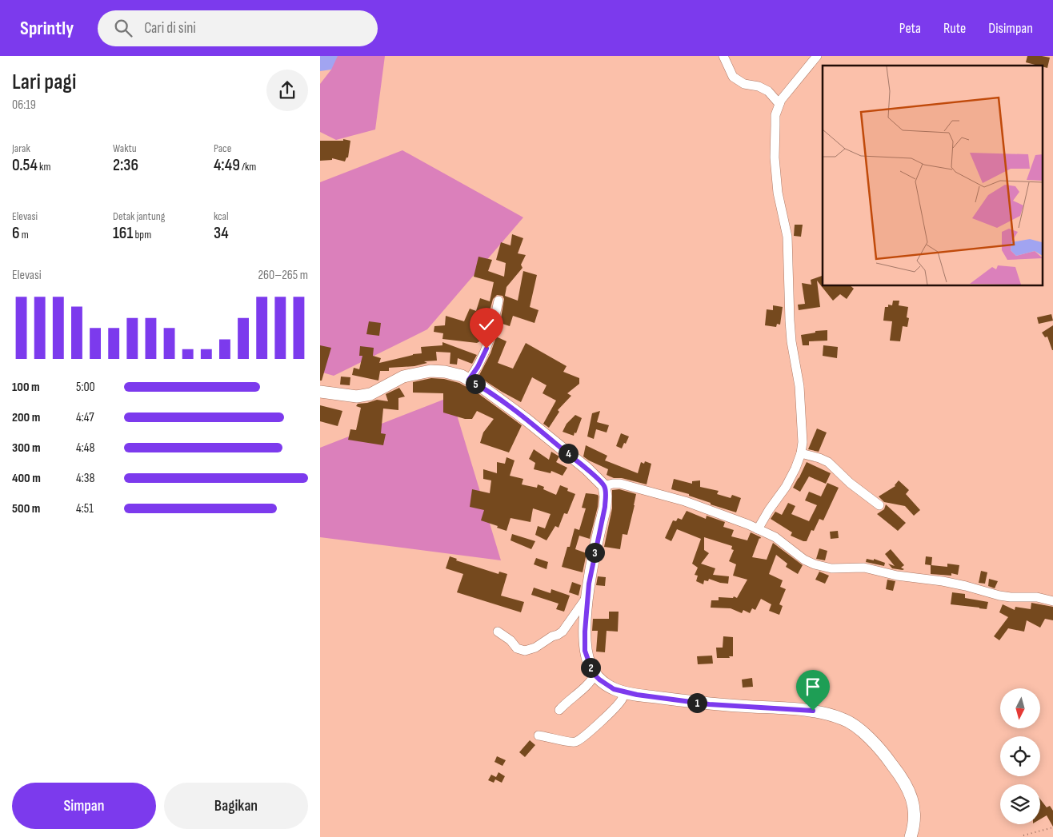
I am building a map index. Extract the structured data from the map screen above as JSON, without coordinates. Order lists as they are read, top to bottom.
{
  "north": "bottom",
  "page": {
    "header": "Sprintly",
    "search": "Cari di sini",
    "nav": ["Peta", "Rute", "Disimpan"],
    "heading": ["Lari pagi", "06:19"],
    "stats": [
      ["Jarak", "0.54 km"],
      ["Waktu", "2:36"],
      ["Pace", "4:49 /km"],
      ["Elevasi", "6 m"],
      ["Detak jantung", "161 bpm"],
      ["kcal", "34"]
    ],
    "chart": ["Elevasi", "260–265 m"],
    "list": [
      {
        "name": "100 m",
        "note": "5:00"
      },
      {
        "name": "200 m",
        "note": "4:47"
      },
      {
        "name": "300 m",
        "note": "4:48"
      },
      {
        "name": "400 m",
        "note": "4:38"
      },
      {
        "name": "500 m",
        "note": "4:51"
      }
    ],
    "pins": [
      "5",
      "4",
      "3",
      "2",
      "1"
    ],
    "buttons": ["Simpan", "Bagikan"]
  }
}
